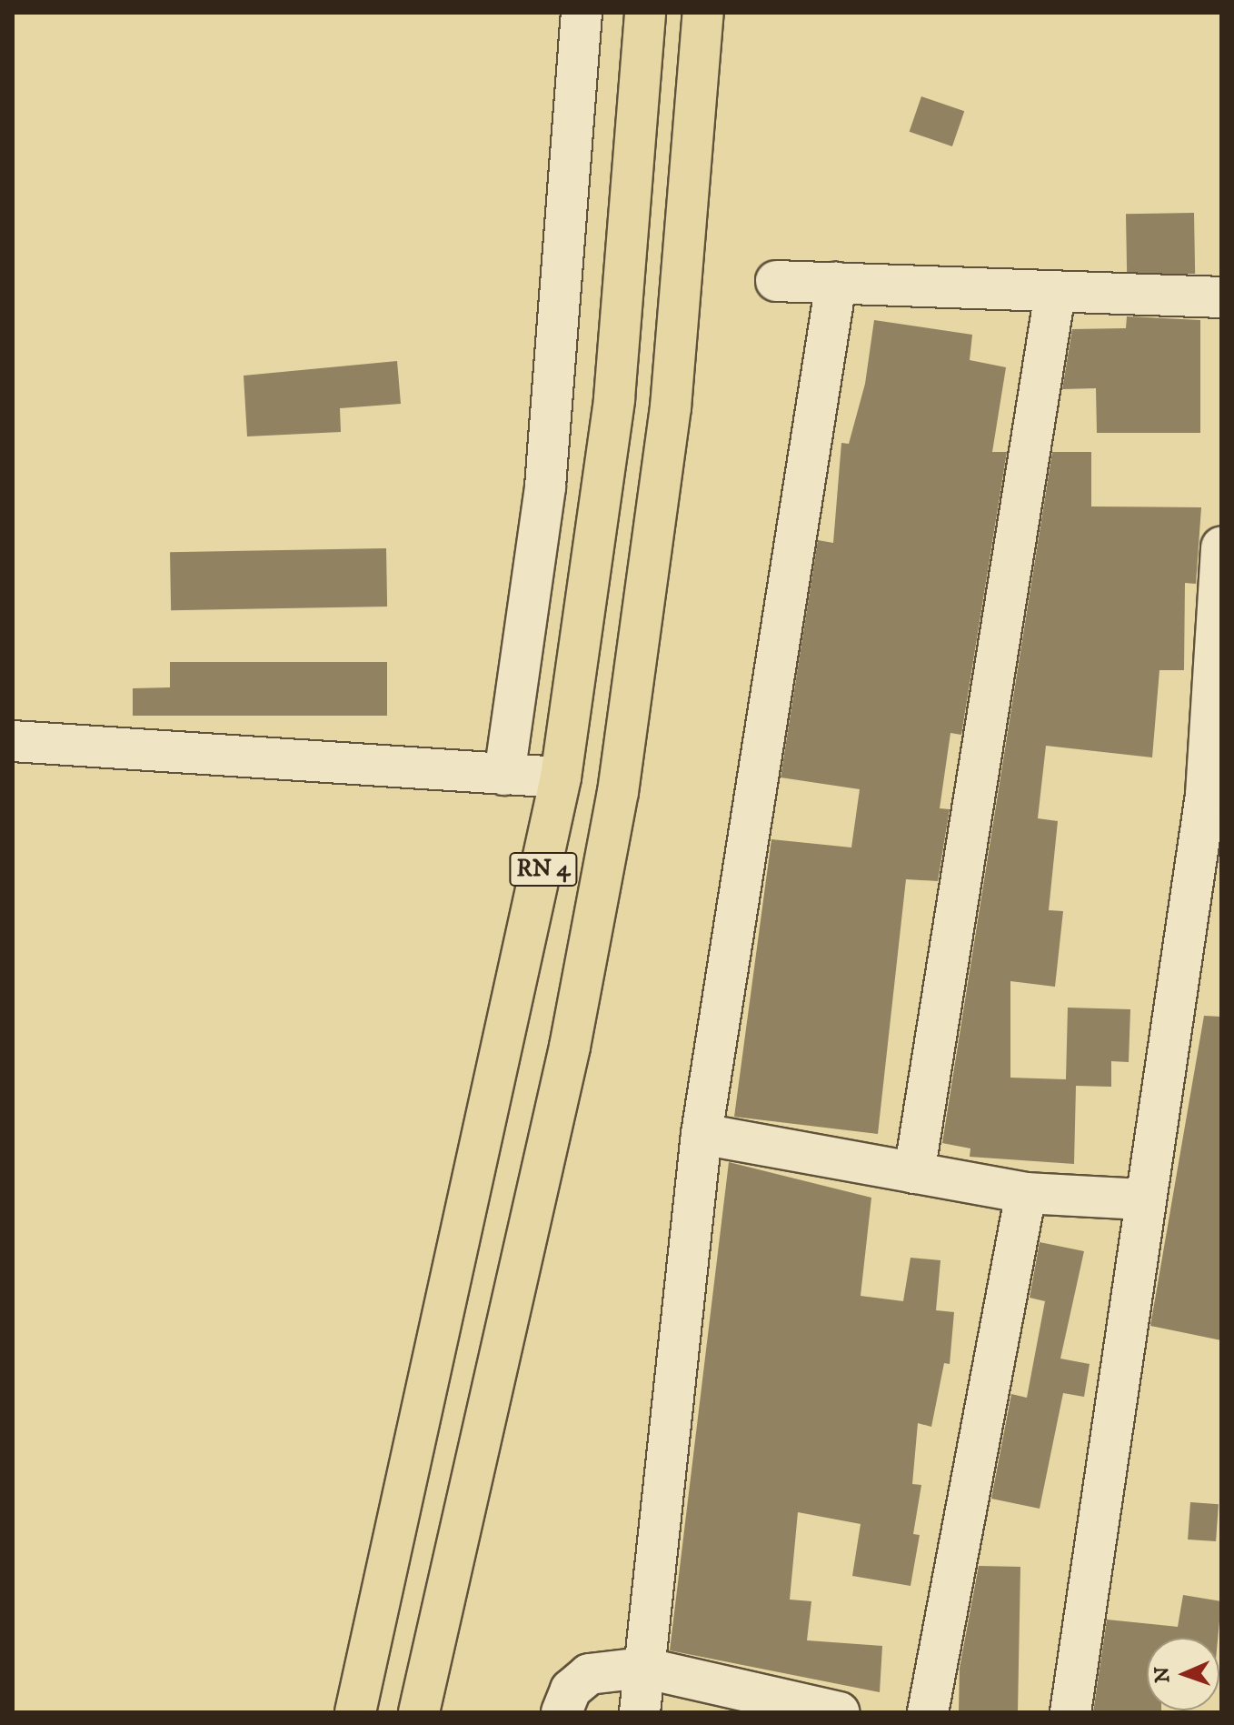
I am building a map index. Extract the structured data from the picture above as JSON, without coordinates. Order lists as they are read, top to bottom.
{
  "streets": {
    "main road": ["RN 4"]
  },
  "north": "left"
}
